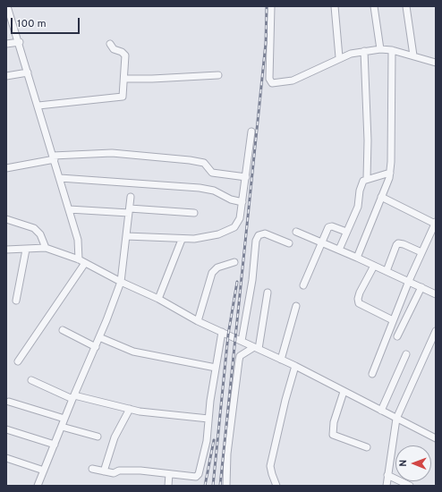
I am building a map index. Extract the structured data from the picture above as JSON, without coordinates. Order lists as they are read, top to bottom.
{
  "scale_bar": "100 m",
  "north": "left"
}
